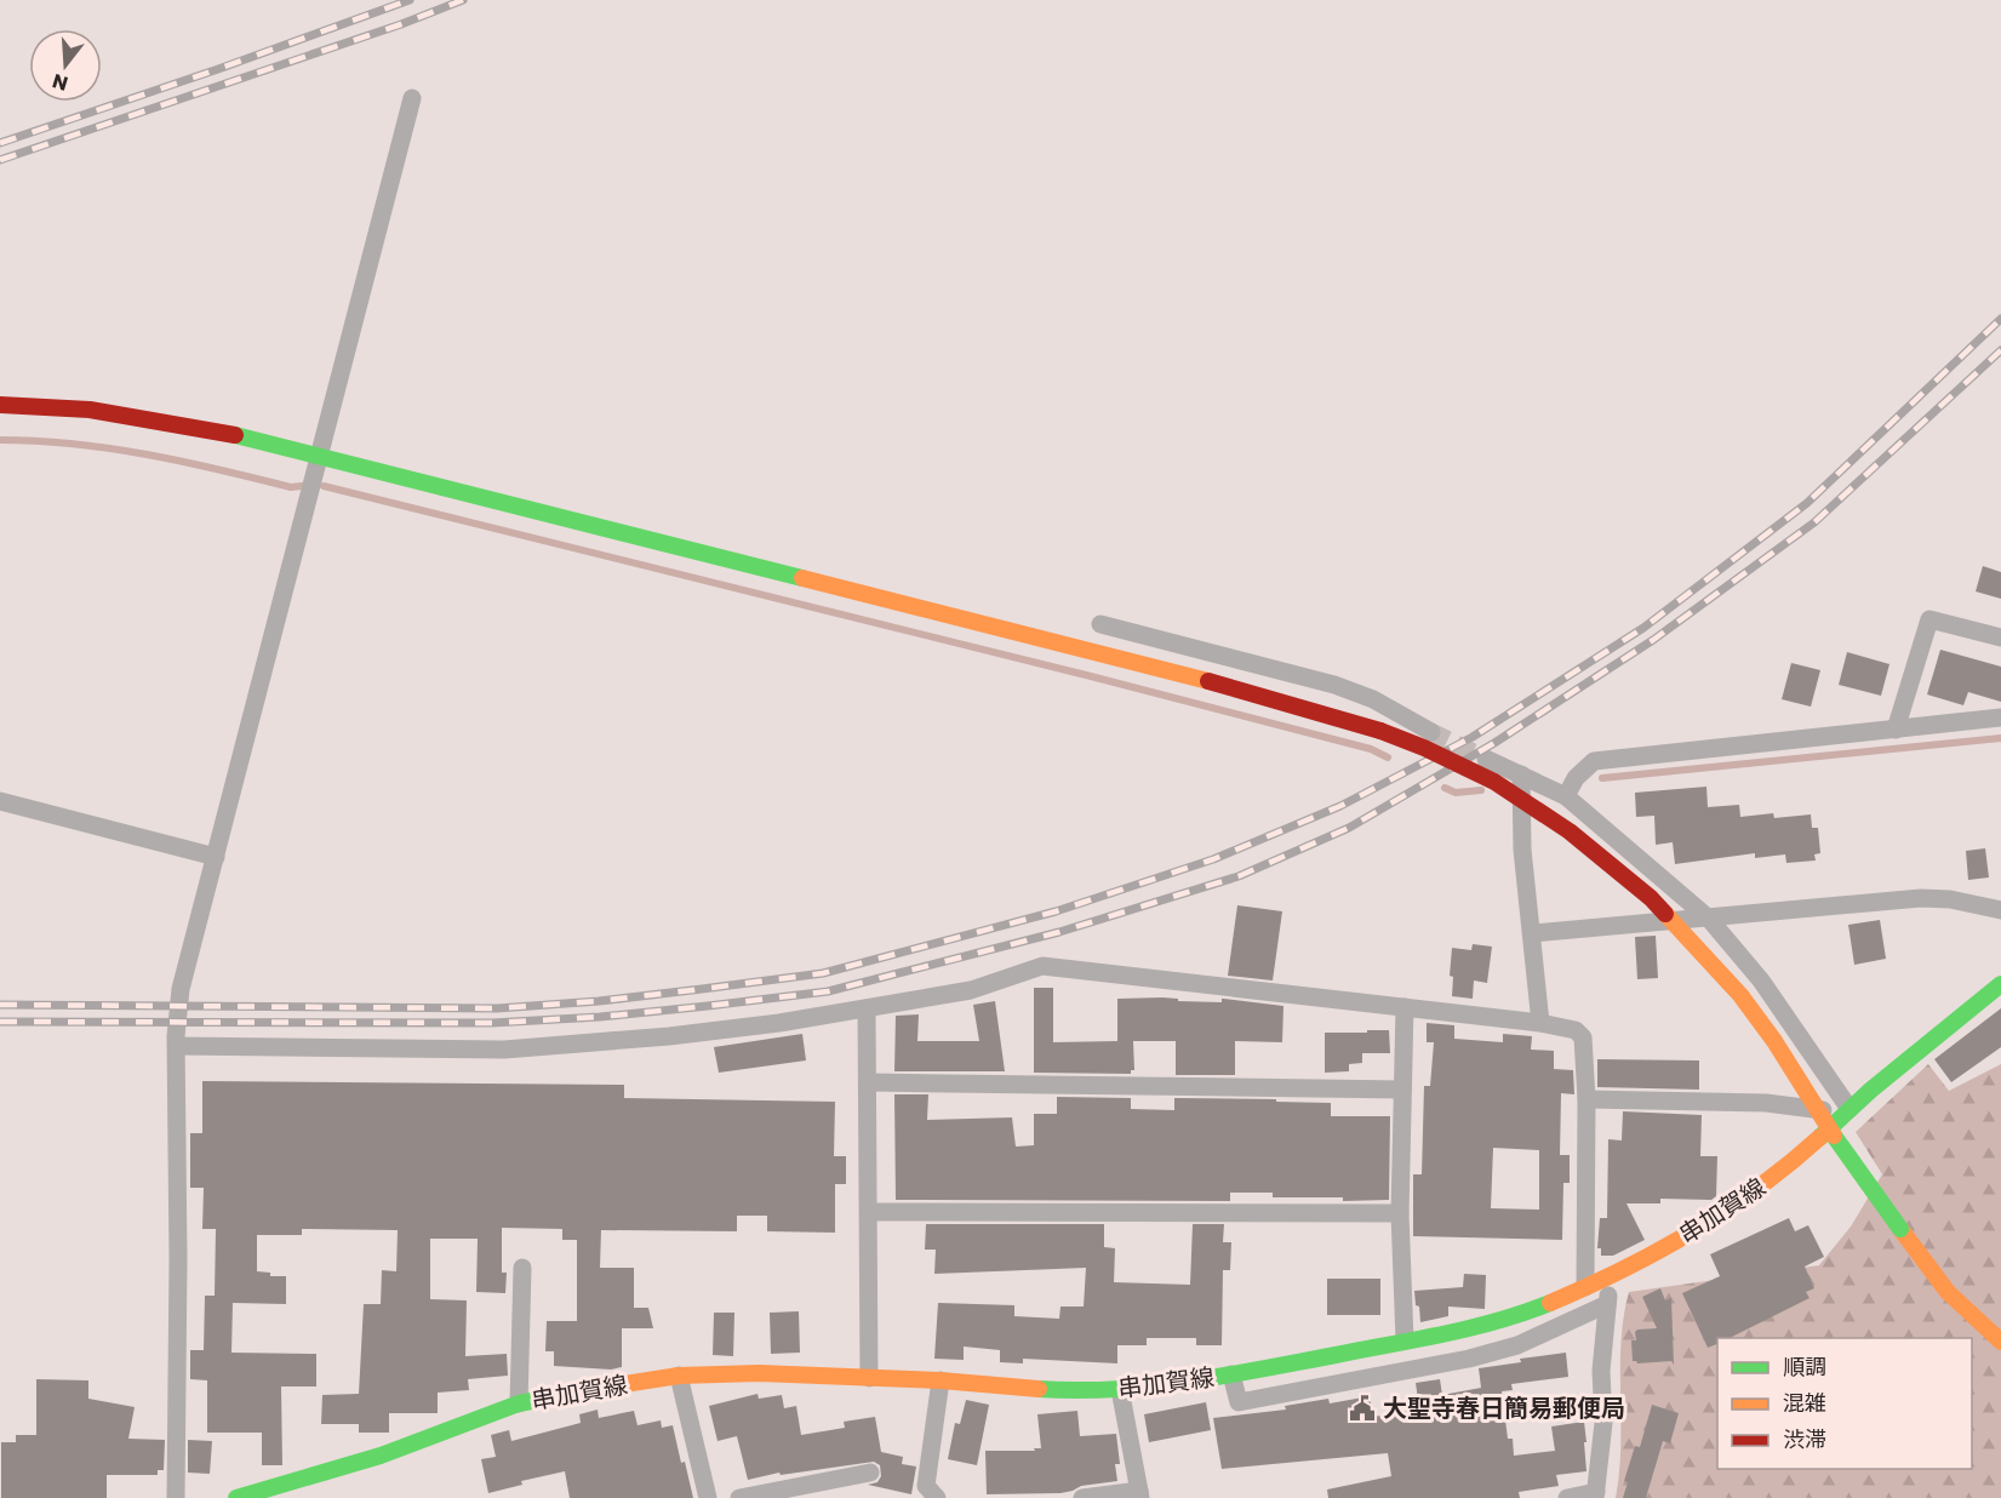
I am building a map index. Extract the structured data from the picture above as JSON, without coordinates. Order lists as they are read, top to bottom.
{
  "streets": {
    "street": ["串加賀線"]
  },
  "places": {
    "public building": ["大聖寺春日簡易郵便局"]
  },
  "legend": ["順調", "混雑", "渋滞"],
  "north": "bottom"
}
